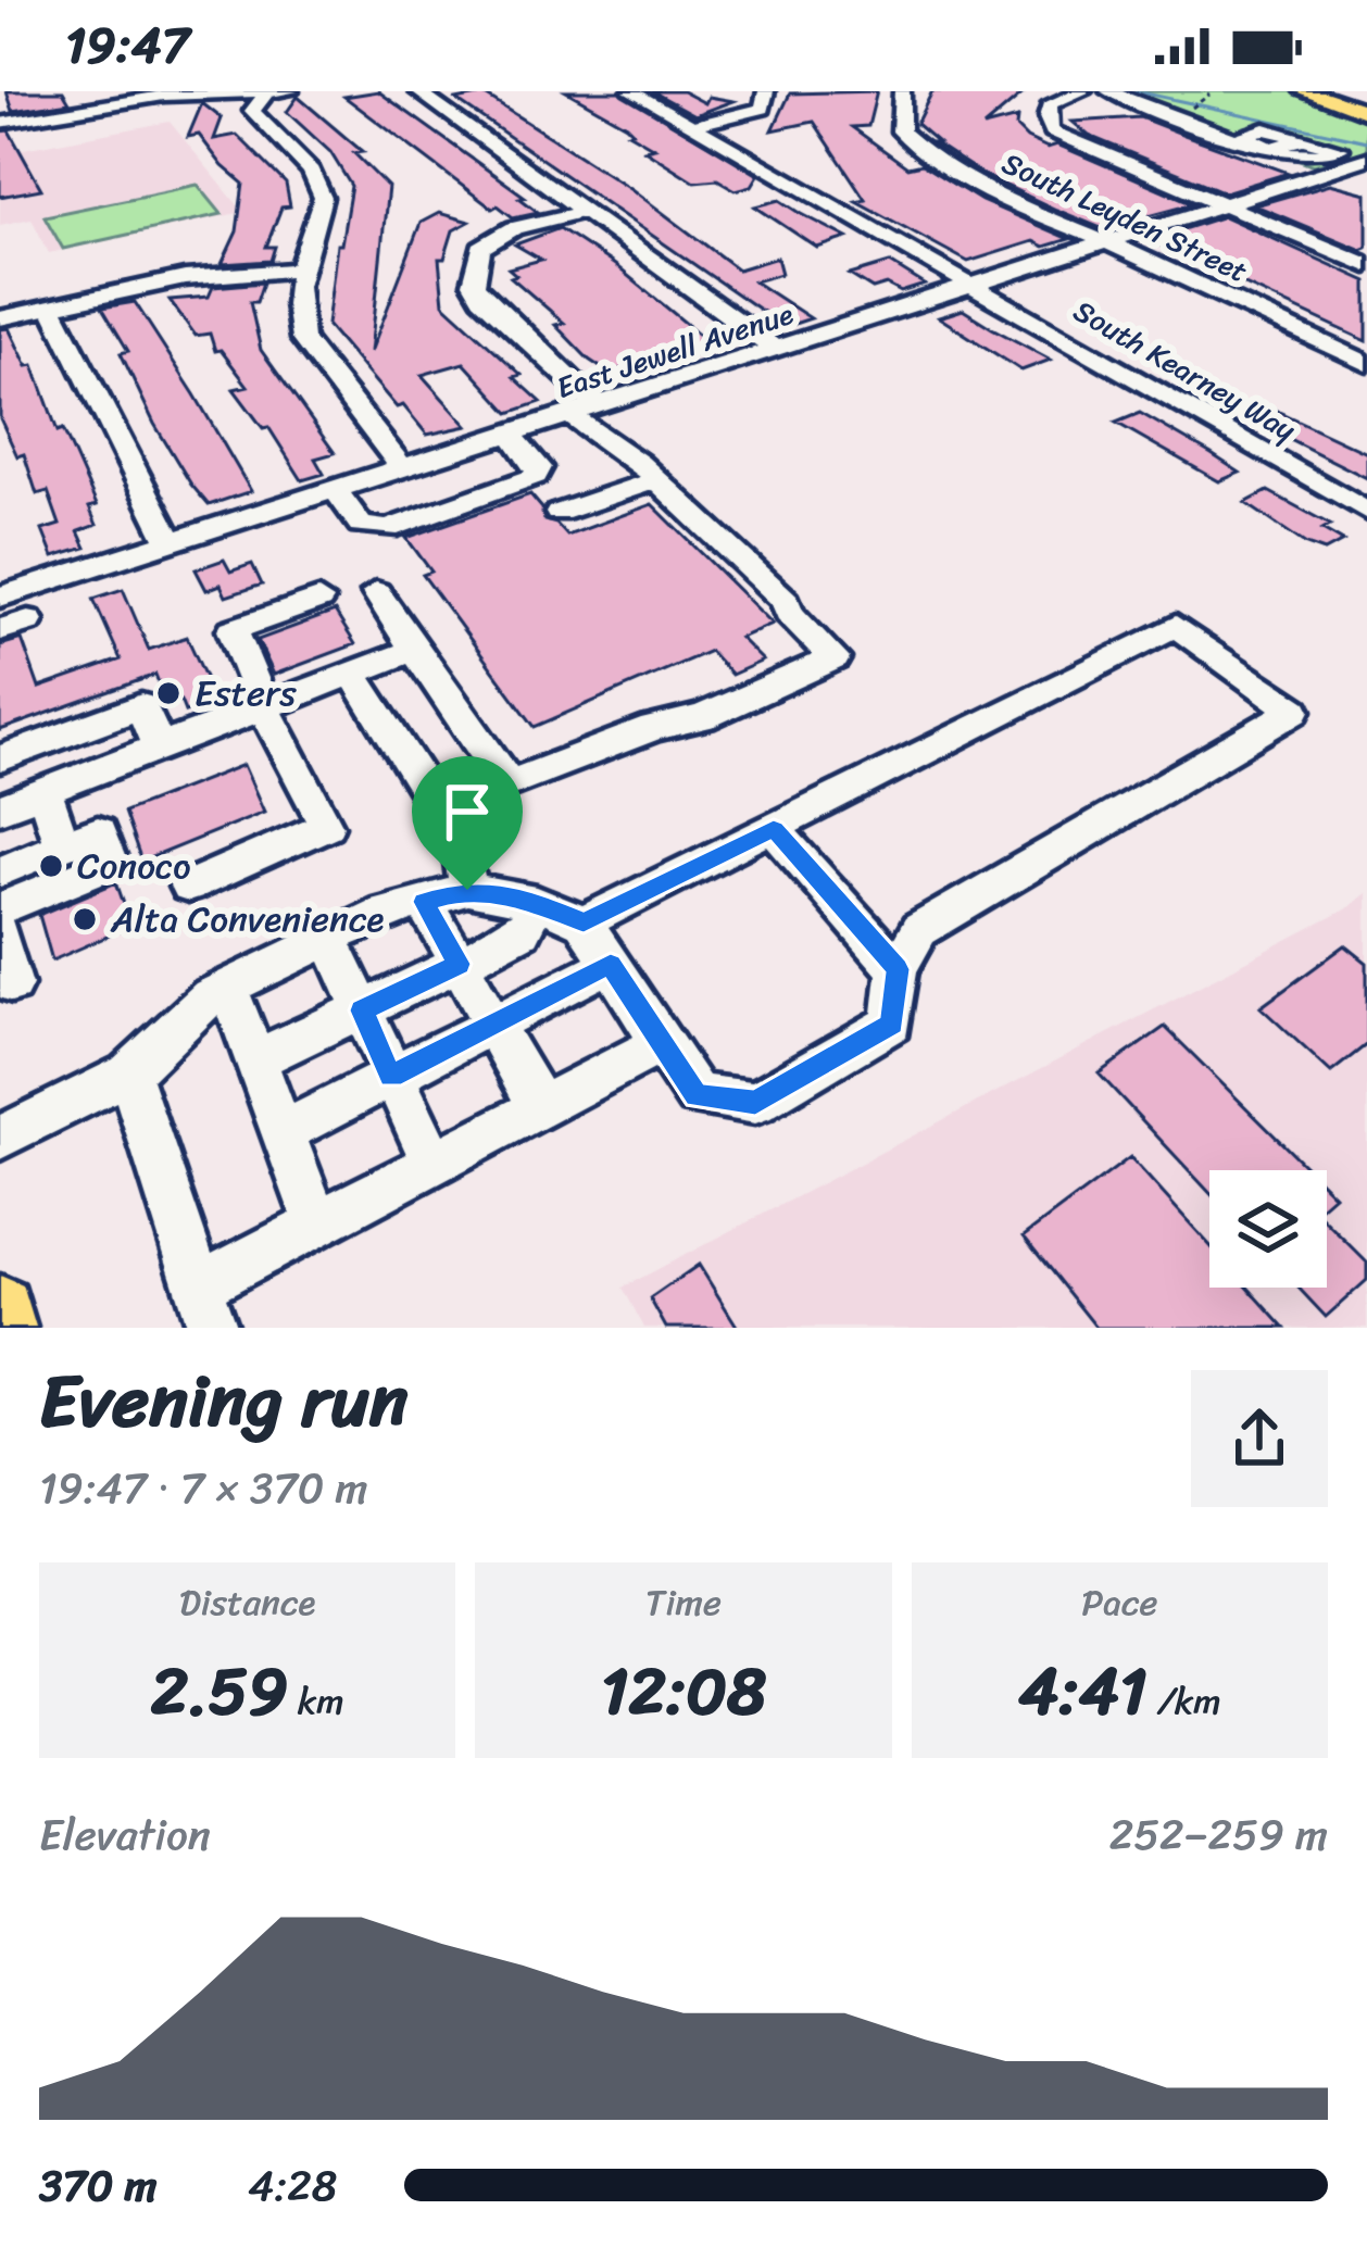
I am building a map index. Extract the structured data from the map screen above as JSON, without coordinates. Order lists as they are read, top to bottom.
{
  "streets": {
    "street": ["South Leyden Street", "East Jewell Avenue", "South Kearney Way"]
  },
  "crossings": [
    ["South Leyden Street", "East Jewell Avenue"],
    ["East Jewell Avenue", "South Kearney Way"]
  ],
  "places": ["Esters", "Conoco", "Alta Convenience"],
  "page": {
    "status": "19:47",
    "heading": ["Evening run", "19:47 · 7 × 370 m"],
    "stats": [
      ["Distance", "2.59 km"],
      ["Time", "12:08"],
      ["Pace", "4:41 /km"]
    ],
    "chart": ["Elevation", "252–259 m"],
    "list": [
      {
        "name": "370 m",
        "note": "4:28"
      }
    ]
  }
}
